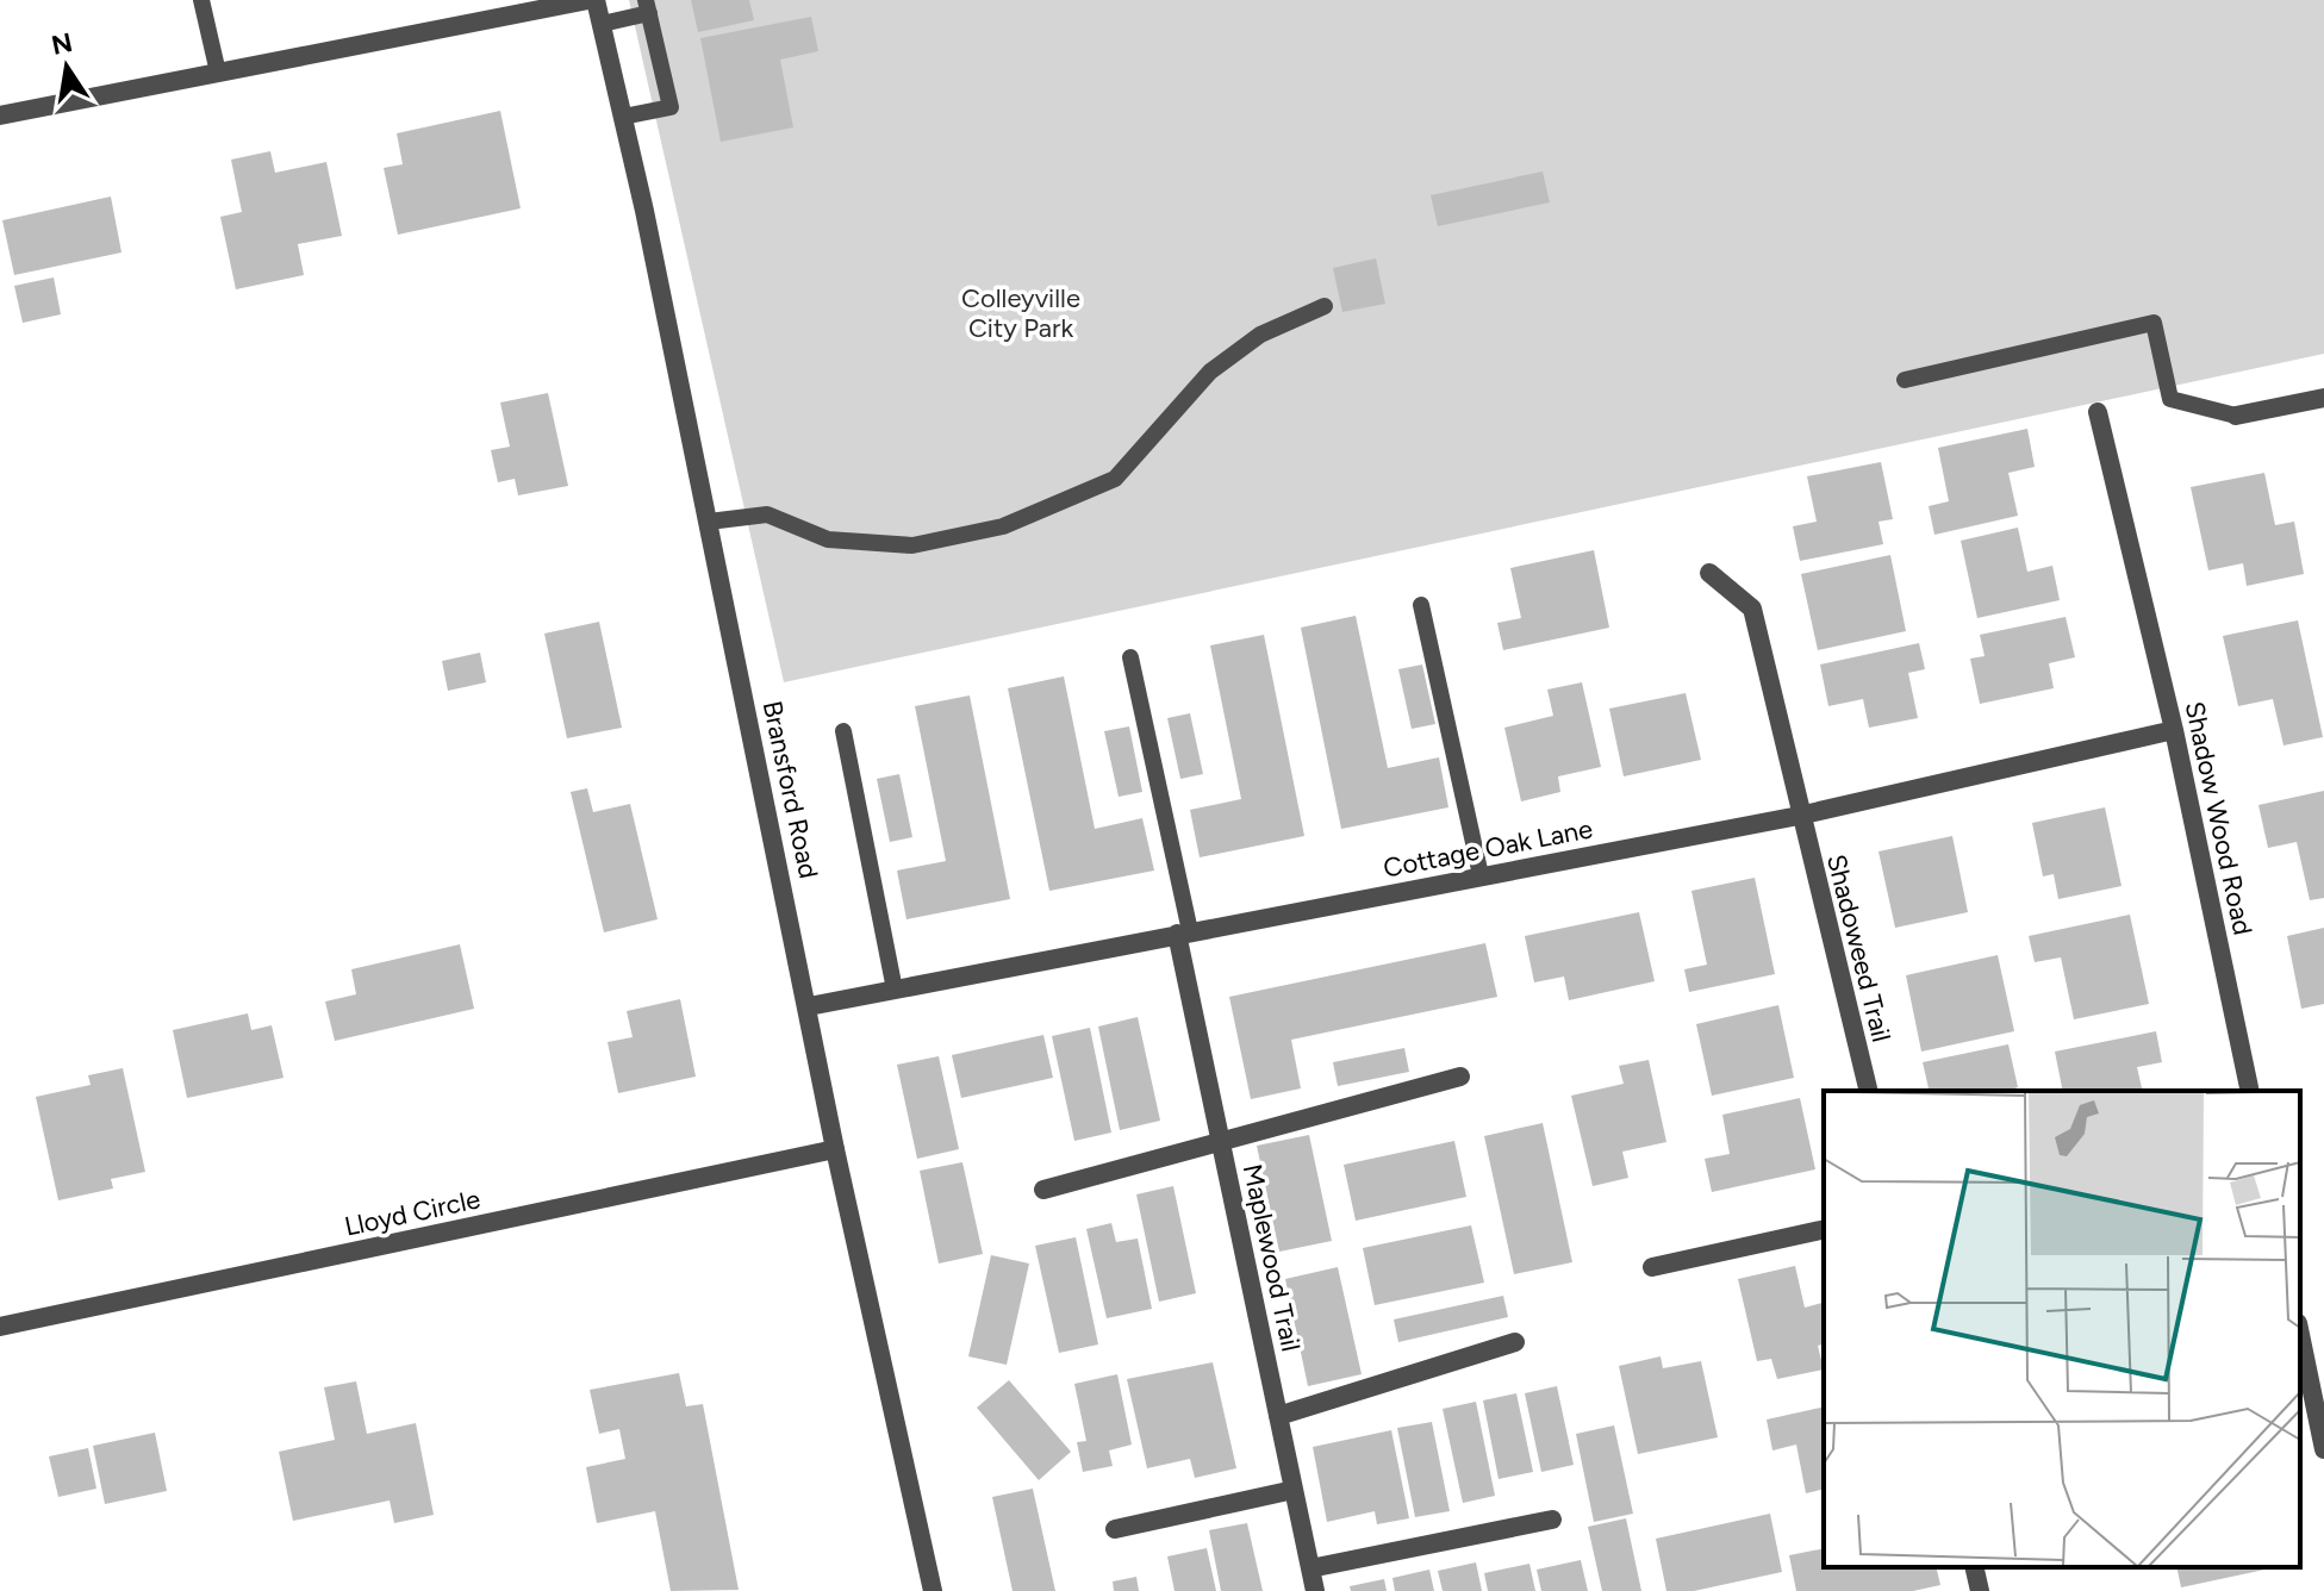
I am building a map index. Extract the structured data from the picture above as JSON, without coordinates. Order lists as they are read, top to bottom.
{
  "streets": {
    "street": [
      "Bransford Road",
      "Shadow Wood Road",
      "Cottage Oak Lane",
      "Shadoweed Trail",
      "Lloyd Circle",
      "Maplewood Trail"
    ]
  },
  "crossings": [
    ["Bransford Road", "Cottage Oak Lane"],
    ["Bransford Road", "Lloyd Circle"],
    ["Shadow Wood Road", "Cottage Oak Lane"],
    ["Cottage Oak Lane", "Shadoweed Trail"],
    ["Cottage Oak Lane", "Maplewood Trail"]
  ],
  "parks": ["Colleyville City Park"],
  "north": "top"
}
